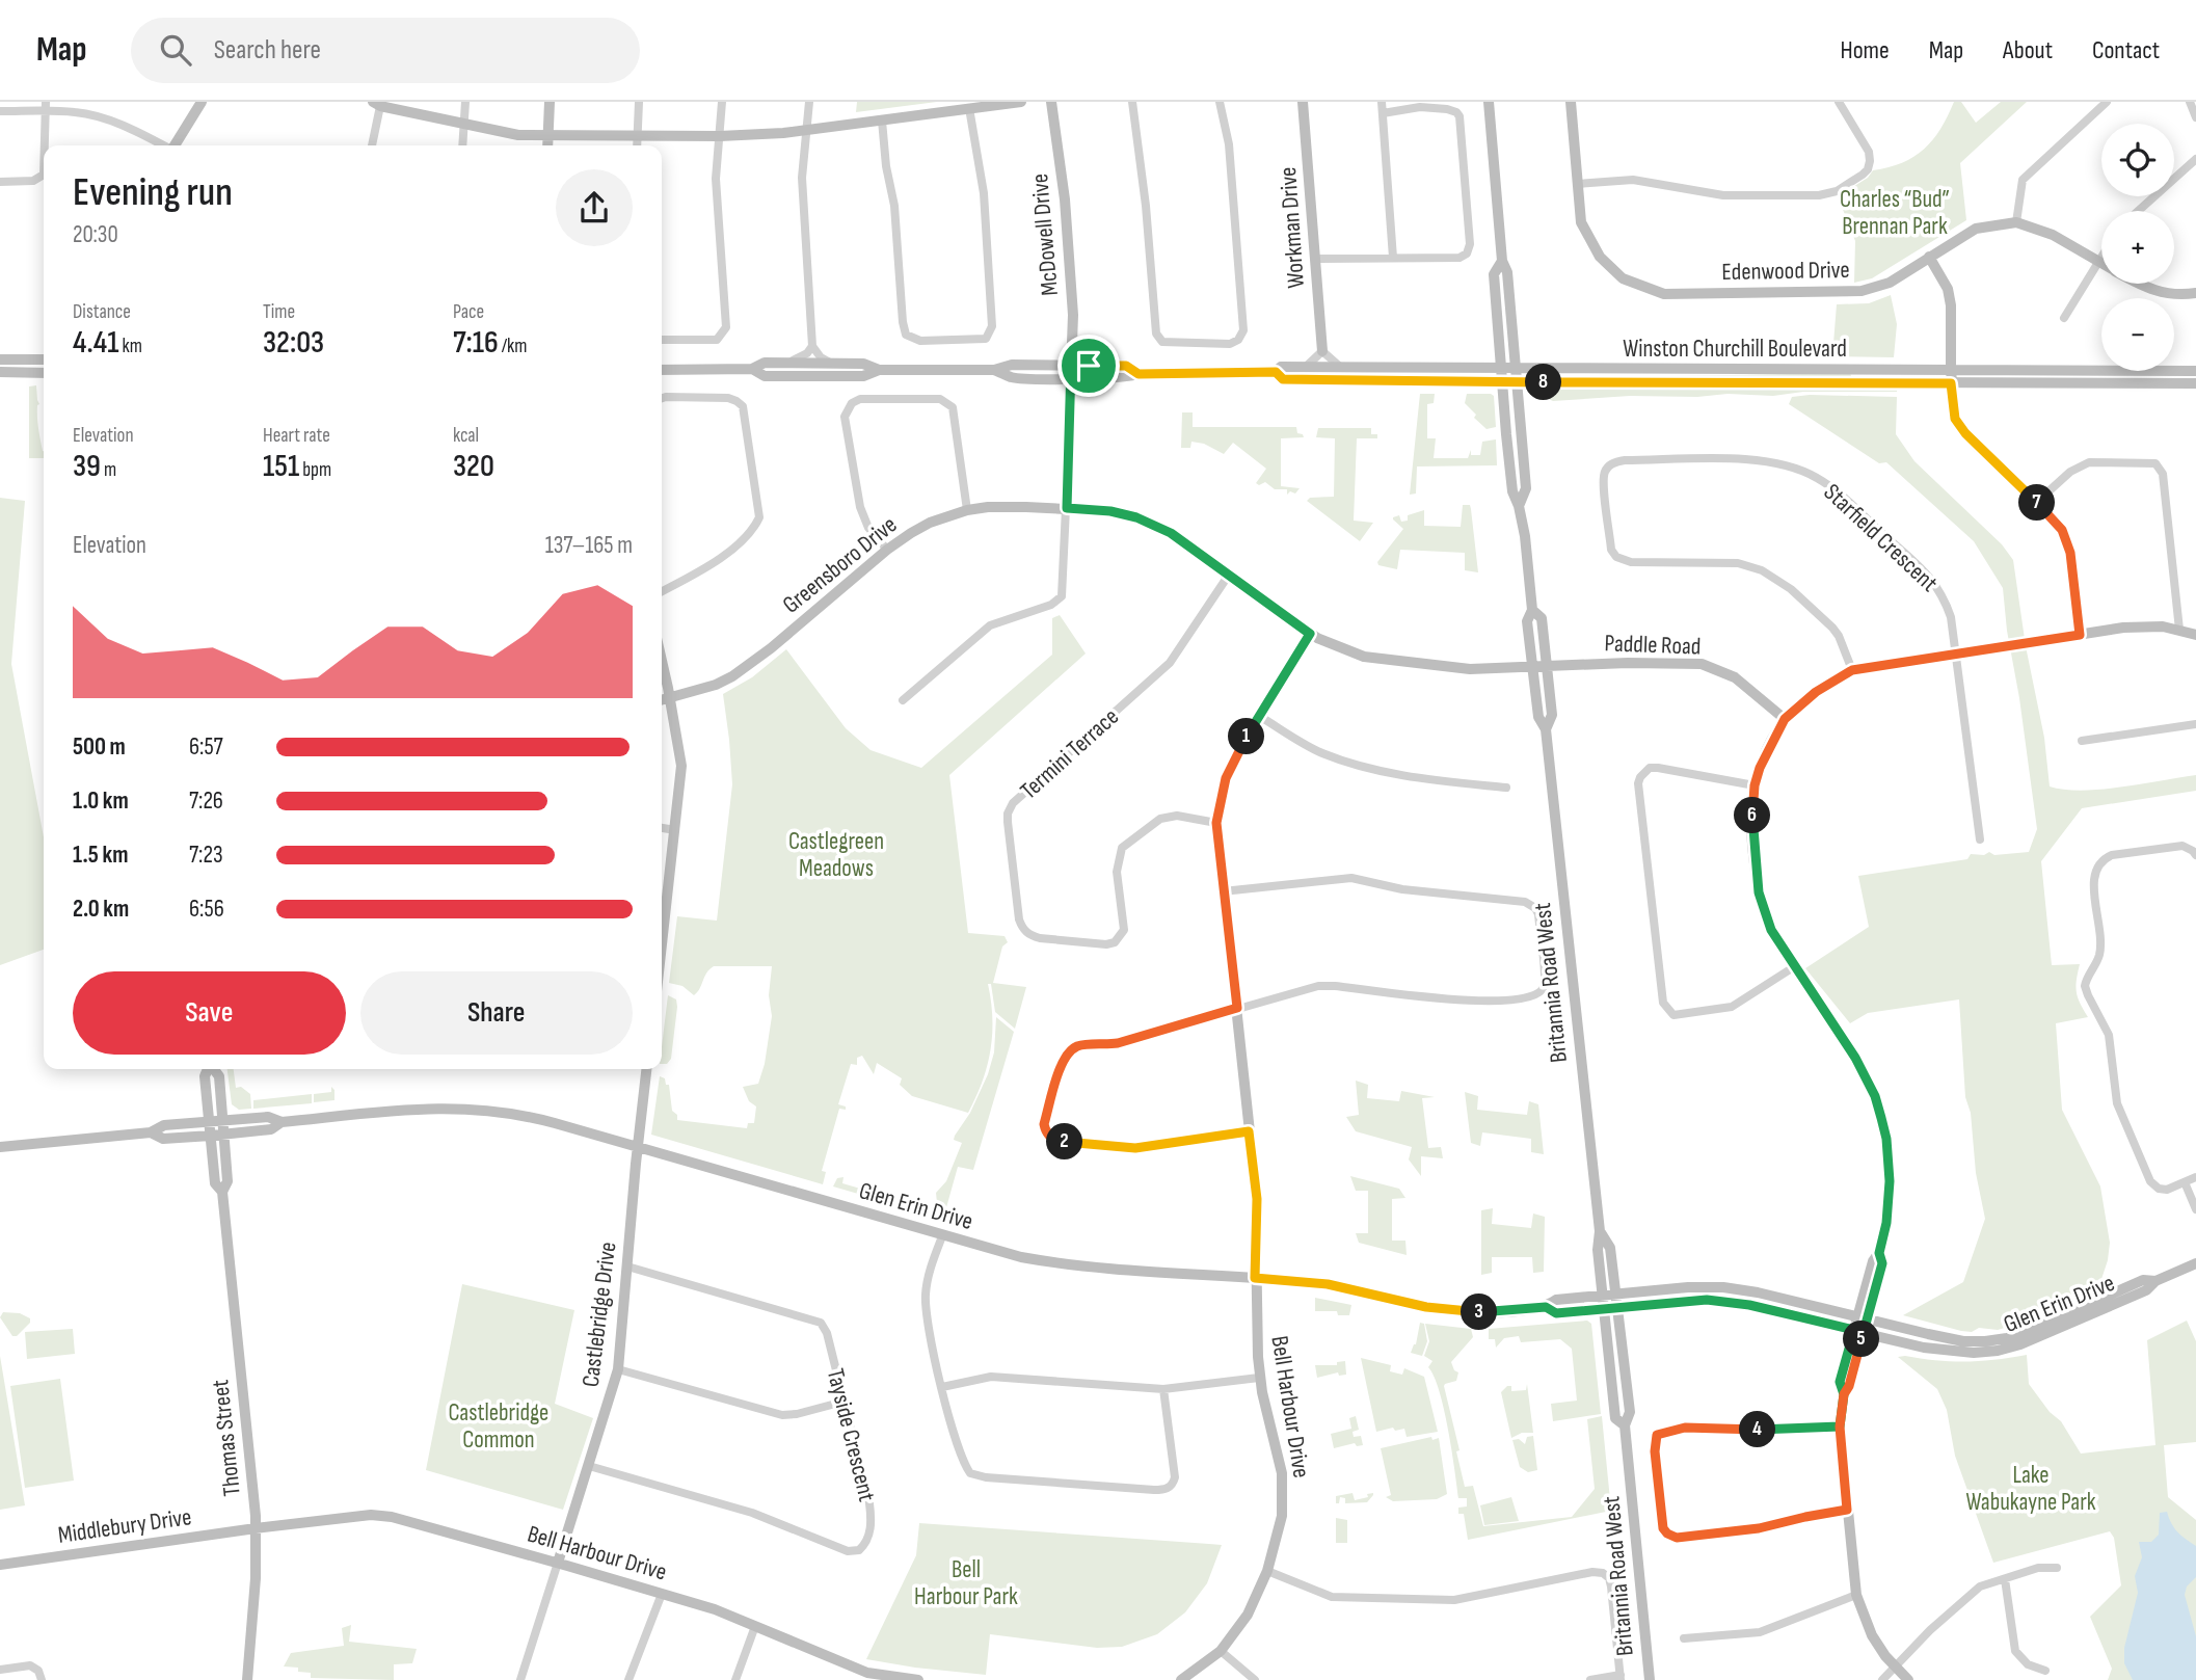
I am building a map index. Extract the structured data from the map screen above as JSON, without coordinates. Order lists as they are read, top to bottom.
{
  "streets": {
    "street": [
      "Workman Drive",
      "McDowell Drive",
      "Edenwood Drive",
      "Winston Churchill Boulevard",
      "Starfield Crescent",
      "Greensboro Drive",
      "Paddle Road",
      "Termini Terrace",
      "Britannia Road West",
      "Glen Erin Drive",
      "Castlebridge Drive",
      "Bell Harbour Drive",
      "Tayside Crescent",
      "Thomas Street",
      "Middlebury Drive"
    ]
  },
  "crossings": [
    ["McDowell Drive", "Winston Churchill Boulevard"],
    ["McDowell Drive", "Greensboro Drive"],
    ["Winston Churchill Boulevard", "Britannia Road West"],
    ["Greensboro Drive", "Paddle Road"],
    ["Greensboro Drive", "Termini Terrace"],
    ["Greensboro Drive", "Britannia Road West"],
    ["Greensboro Drive", "Bell Harbour Drive"],
    ["Paddle Road", "Britannia Road West"],
    ["Termini Terrace", "Bell Harbour Drive"],
    ["Britannia Road West", "Glen Erin Drive"],
    ["Glen Erin Drive", "Castlebridge Drive"],
    ["Glen Erin Drive", "Bell Harbour Drive"],
    ["Glen Erin Drive", "Thomas Street"],
    ["Castlebridge Drive", "Bell Harbour Drive"],
    ["Castlebridge Drive", "Tayside Crescent"],
    ["Bell Harbour Drive", "Thomas Street"],
    ["Bell Harbour Drive", "Middlebury Drive"],
    ["Thomas Street", "Middlebury Drive"]
  ],
  "parks": [
    "Charles “Bud” Brennan Park",
    "Castlegreen Meadows",
    "Castlebridge Common",
    "Lake Wabukayne Park",
    "Bell Harbour Park"
  ],
  "page": {
    "header": "Map",
    "search": "Search here",
    "nav": [
      "Home",
      "Map",
      "About",
      "Contact"
    ],
    "map_buttons": ["+", "−"],
    "heading": ["Evening run", "20:30"],
    "stats": [
      ["Distance", "4.41 km"],
      ["Time", "32:03"],
      ["Pace", "7:16 /km"],
      ["Elevation", "39 m"],
      ["Heart rate", "151 bpm"],
      ["kcal", "320"]
    ],
    "pins": [
      "8",
      "7",
      "1",
      "6",
      "2",
      "3",
      "5",
      "4"
    ],
    "chart": ["Elevation", "137–165 m"],
    "list": [
      {
        "name": "500 m",
        "note": "6:57"
      },
      {
        "name": "1.0 km",
        "note": "7:26"
      },
      {
        "name": "1.5 km",
        "note": "7:23"
      },
      {
        "name": "2.0 km",
        "note": "6:56"
      }
    ],
    "buttons": ["Save", "Share"]
  }
}
